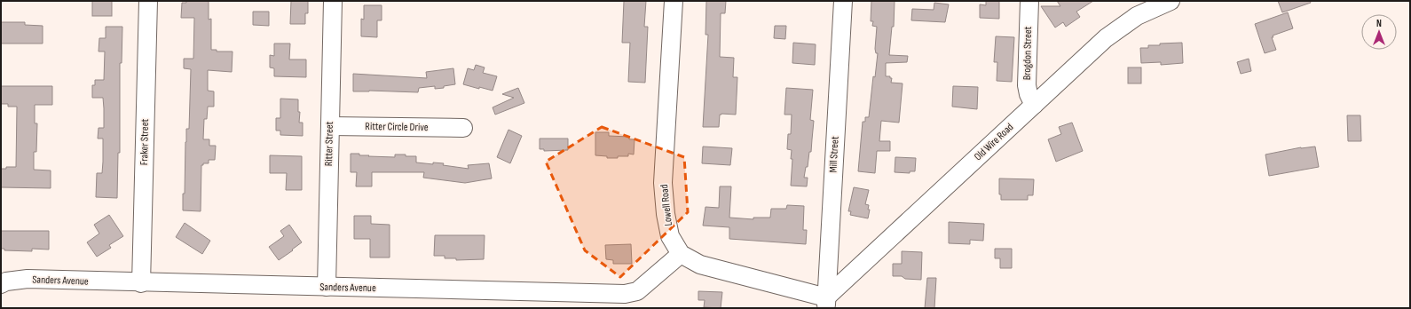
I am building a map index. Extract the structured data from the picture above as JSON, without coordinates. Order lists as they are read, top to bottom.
{
  "streets": {
    "street": [
      "Brogdon Street",
      "Ritter Circle Drive",
      "Fraker Street",
      "Old Wire Road",
      "Ritter Street",
      "Mill Street",
      "Lowell Road",
      "Sanders Avenue"
    ]
  },
  "crossings": [
    ["Brogdon Street", "Old Wire Road"],
    ["Ritter Circle Drive", "Ritter Street"],
    ["Fraker Street", "Sanders Avenue"],
    ["Old Wire Road", "Mill Street"],
    ["Ritter Street", "Sanders Avenue"],
    ["Lowell Road", "Sanders Avenue"]
  ],
  "north": "top"
}
